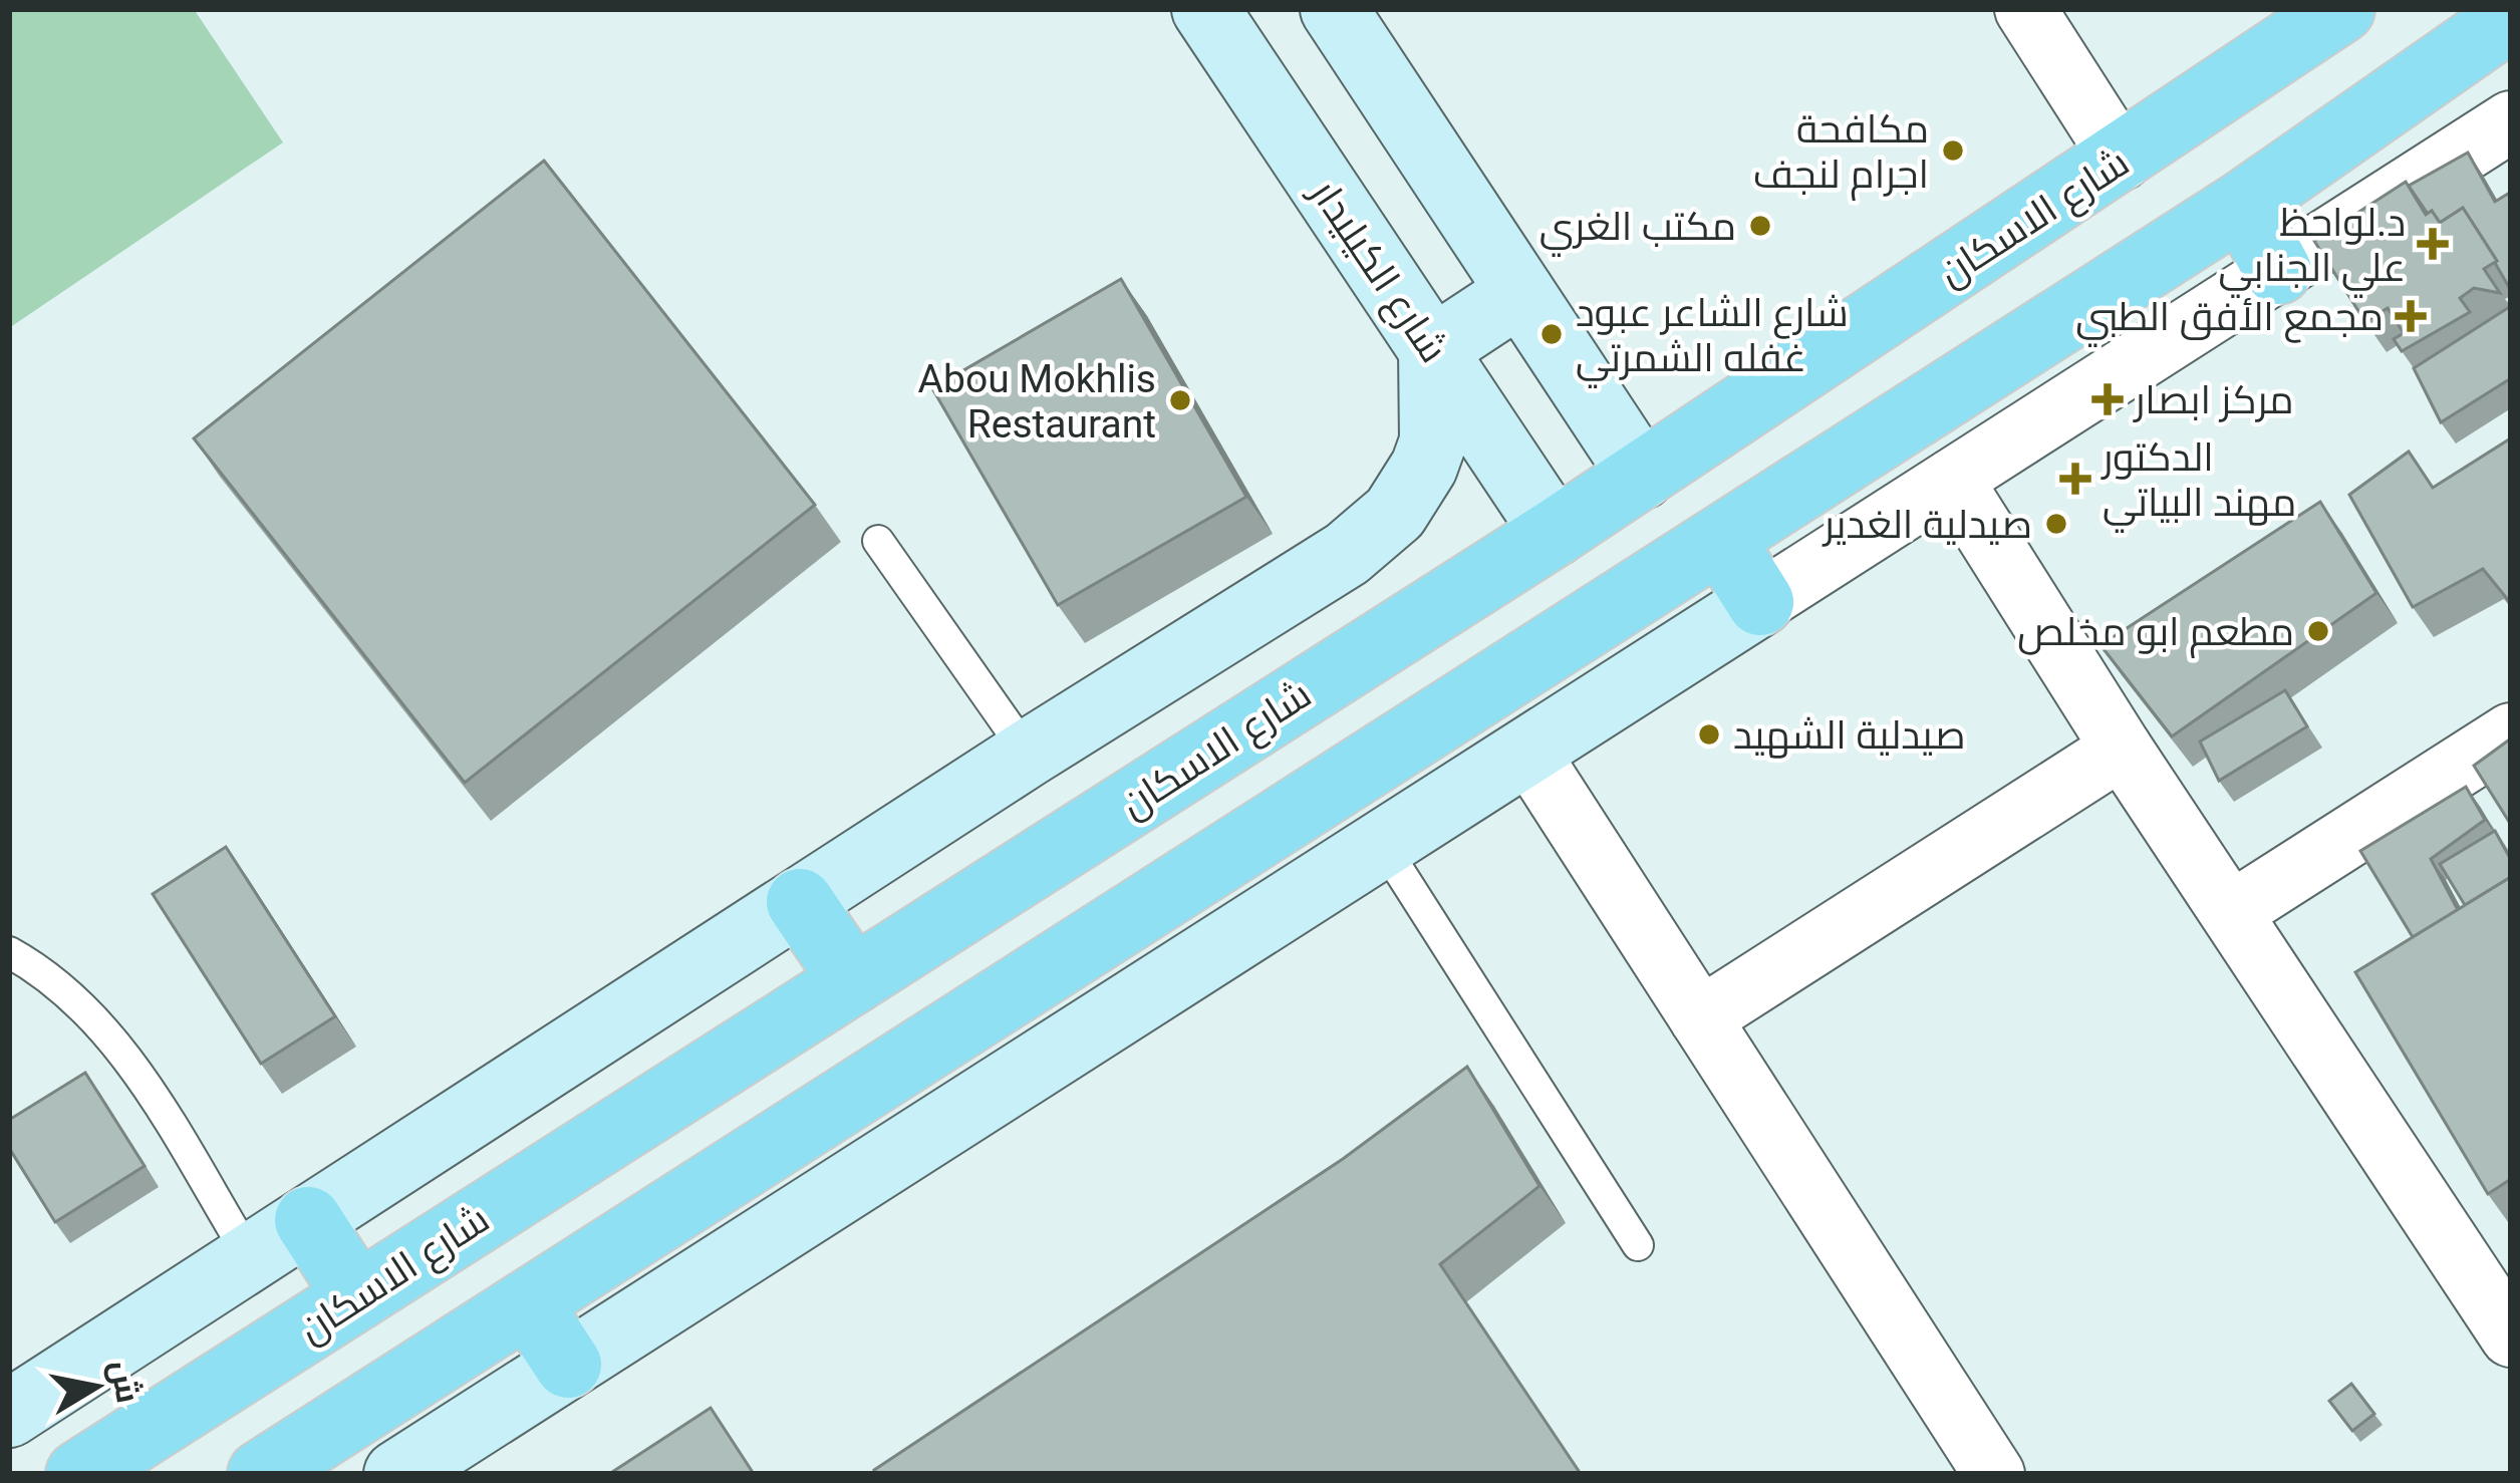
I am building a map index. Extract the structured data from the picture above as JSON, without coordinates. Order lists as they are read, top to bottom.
{
  "streets": {
    "main road": ["شارع الاسكان"],
    "street": ["شارع الكيليدار"]
  },
  "crossings": [
    ["شارع الاسكان", "شارع الكيليدار"]
  ],
  "places": {
    "other": [
      "مکافحة اجرام لنجف",
      "مكتب الغري",
      "شارع الشاعر عبود غفله الشمرتي",
      "Abou Mokhlis Restaurant",
      "صيدلية الغدير",
      "مطعم ابو مخلص",
      "صيدلية الشهيد"
    ],
    "health": [
      "د.لواحظ علي الجنابي",
      "مجمع الأفق الطبي",
      "مركز ابصار",
      "الدكتور مهند البياتي"
    ]
  },
  "north": "right"
}
